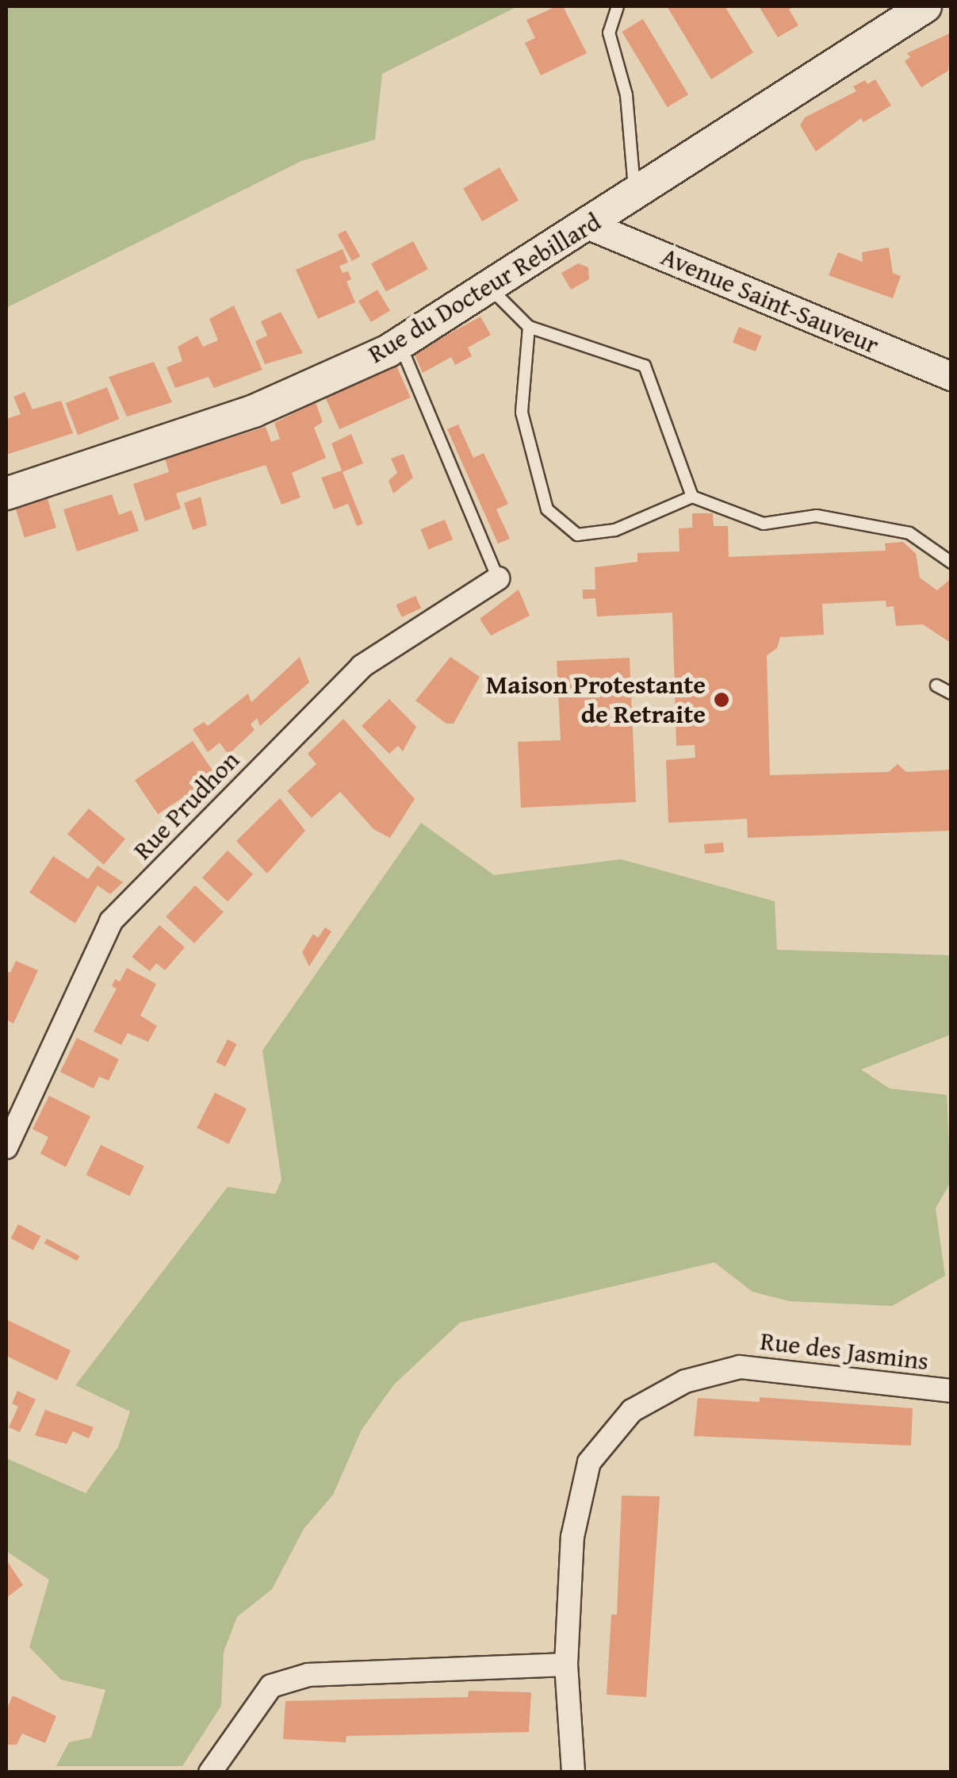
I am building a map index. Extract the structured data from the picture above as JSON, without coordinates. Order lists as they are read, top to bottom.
{
  "streets": {
    "main road": ["Rue du Docteur Rebillard"],
    "street": ["Avenue Saint-Sauveur", "Rue Prudhon", "Rue des Jasmins"]
  },
  "crossings": [
    ["Rue du Docteur Rebillard", "Avenue Saint-Sauveur"]
  ],
  "places": ["Maison Protestante de Retraite"]
}
